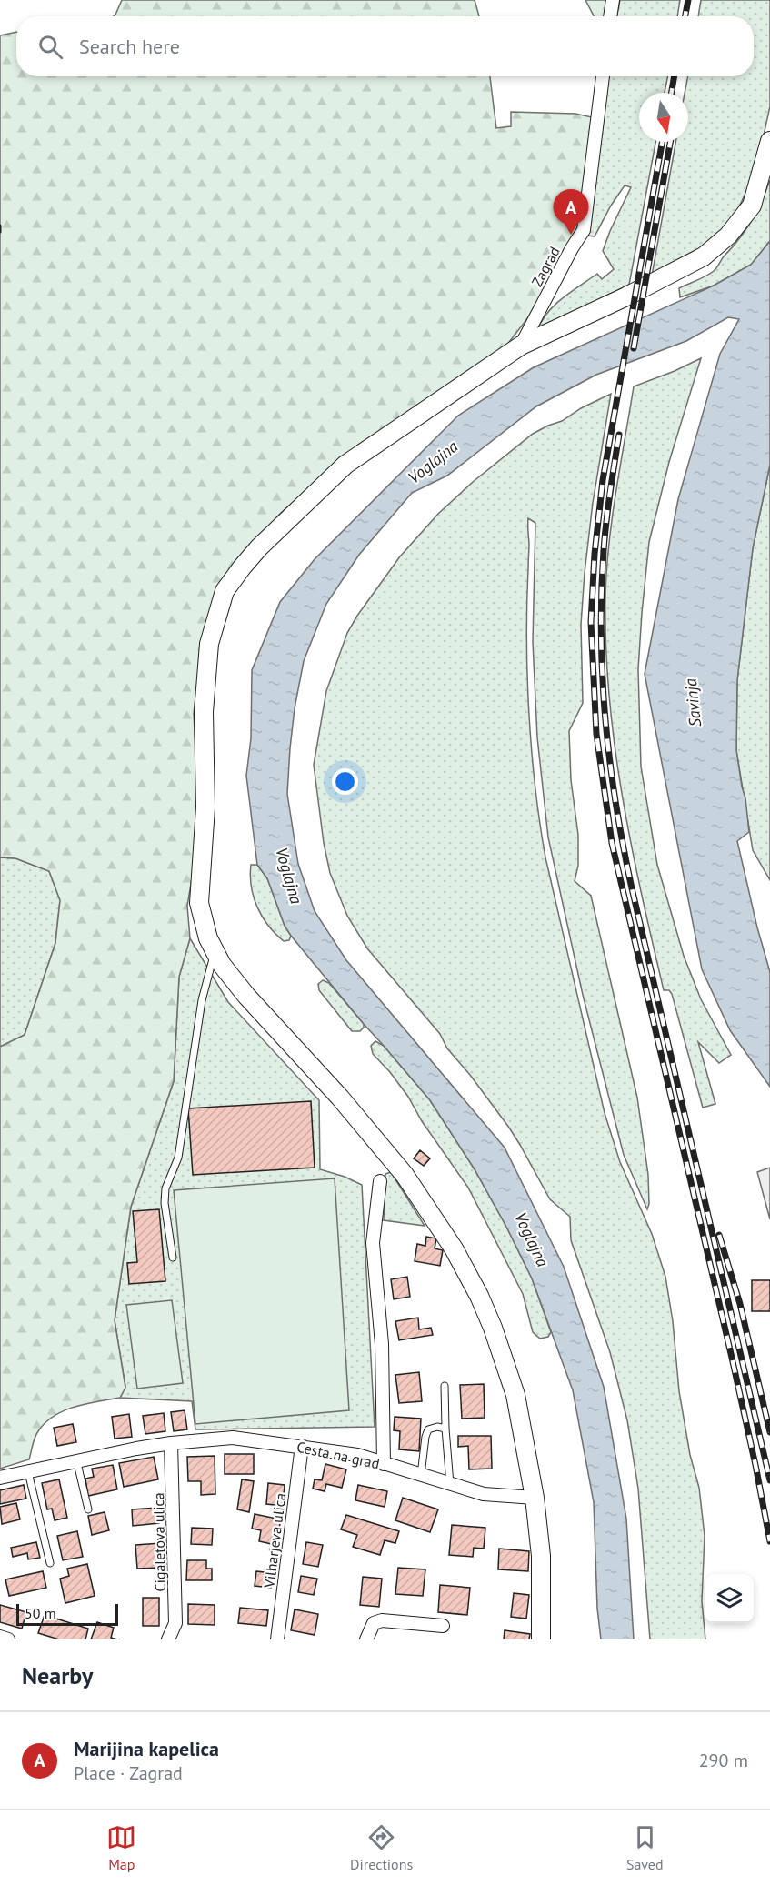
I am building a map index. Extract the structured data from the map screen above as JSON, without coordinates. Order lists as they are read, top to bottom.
{
  "streets": {
    "street": [
      "Zagrad",
      "Cesta na grad",
      "Vilharjeva ulica",
      "Cigaletova ulica"
    ]
  },
  "crossings": [
    ["Cesta na grad", "Vilharjeva ulica"],
    ["Cesta na grad", "Cigaletova ulica"]
  ],
  "water": ["Voglajna", "Savinja"],
  "scale_bar": "50 m",
  "north": "bottom",
  "page": {
    "search": "Search here",
    "pins": "A",
    "scale": "50 m",
    "heading": "Nearby",
    "list": [
      {
        "mark": "A",
        "name": "Marijina kapelica",
        "note": "Place · Zagrad",
        "value": "290 m"
      }
    ],
    "nav": ["Map", "Directions", "Saved"]
  }
}
